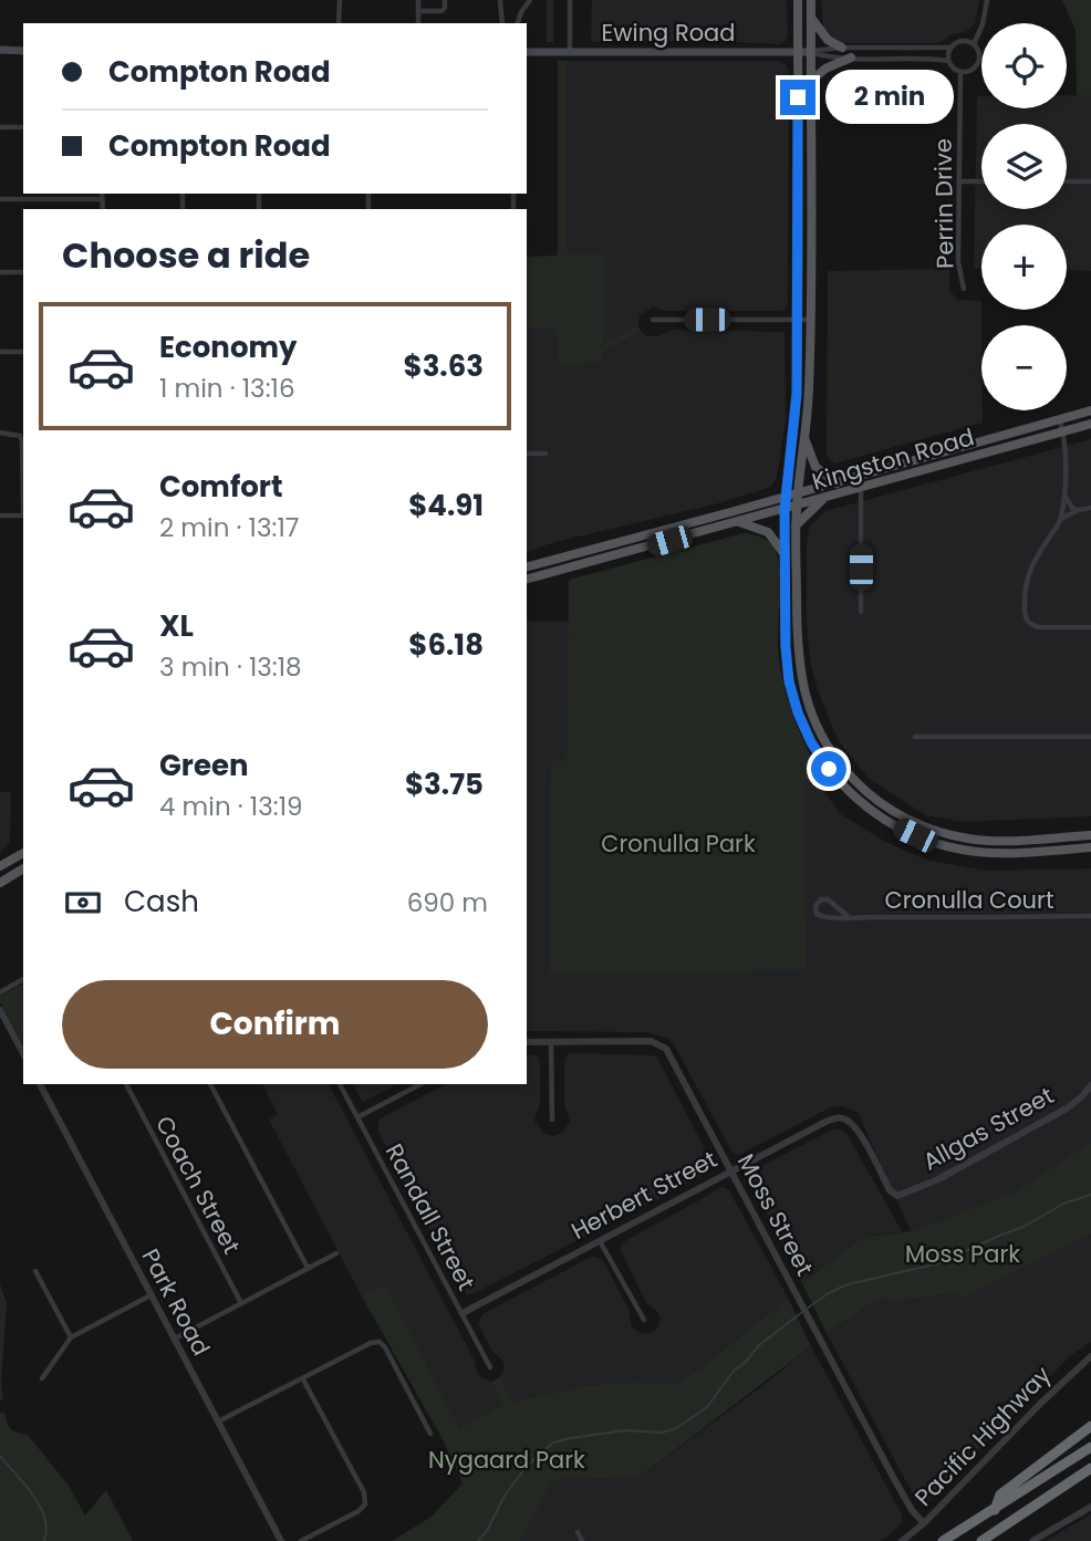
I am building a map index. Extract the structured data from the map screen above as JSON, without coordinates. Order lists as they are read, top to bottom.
{
  "streets": {
    "main road": ["Ewing Road", "Kingston Road"],
    "street": [
      "Perrin Drive",
      "Cronulla Court",
      "Allgas Street",
      "Coach Street",
      "Herbert Street",
      "Moss Street",
      "Randall Street",
      "Park Road",
      "Pacific Highway"
    ]
  },
  "crossings": [
    ["Ewing Road", "Perrin Drive"],
    ["Allgas Street", "Herbert Street"],
    ["Herbert Street", "Moss Street"],
    ["Herbert Street", "Randall Street"],
    ["Moss Street", "Pacific Highway"]
  ],
  "parks": ["Cronulla Park", "Moss Park", "Nygaard Park"],
  "page": {
    "map_buttons": ["+", "−"],
    "banner": ["Compton Road", "Compton Road"],
    "bubble": "2 min",
    "heading": "Choose a ride",
    "list": [
      {
        "name": "Economy",
        "note": "1 min · 13:16",
        "value": "$3.63"
      },
      {
        "name": "Comfort",
        "note": "2 min · 13:17",
        "value": "$4.91"
      },
      {
        "name": "XL",
        "note": "3 min · 13:18",
        "value": "$6.18"
      },
      {
        "name": "Green",
        "note": "4 min · 13:19",
        "value": "$3.75"
      }
    ],
    "pay": ["Cash", "690 m"],
    "buttons": "Confirm"
  }
}
